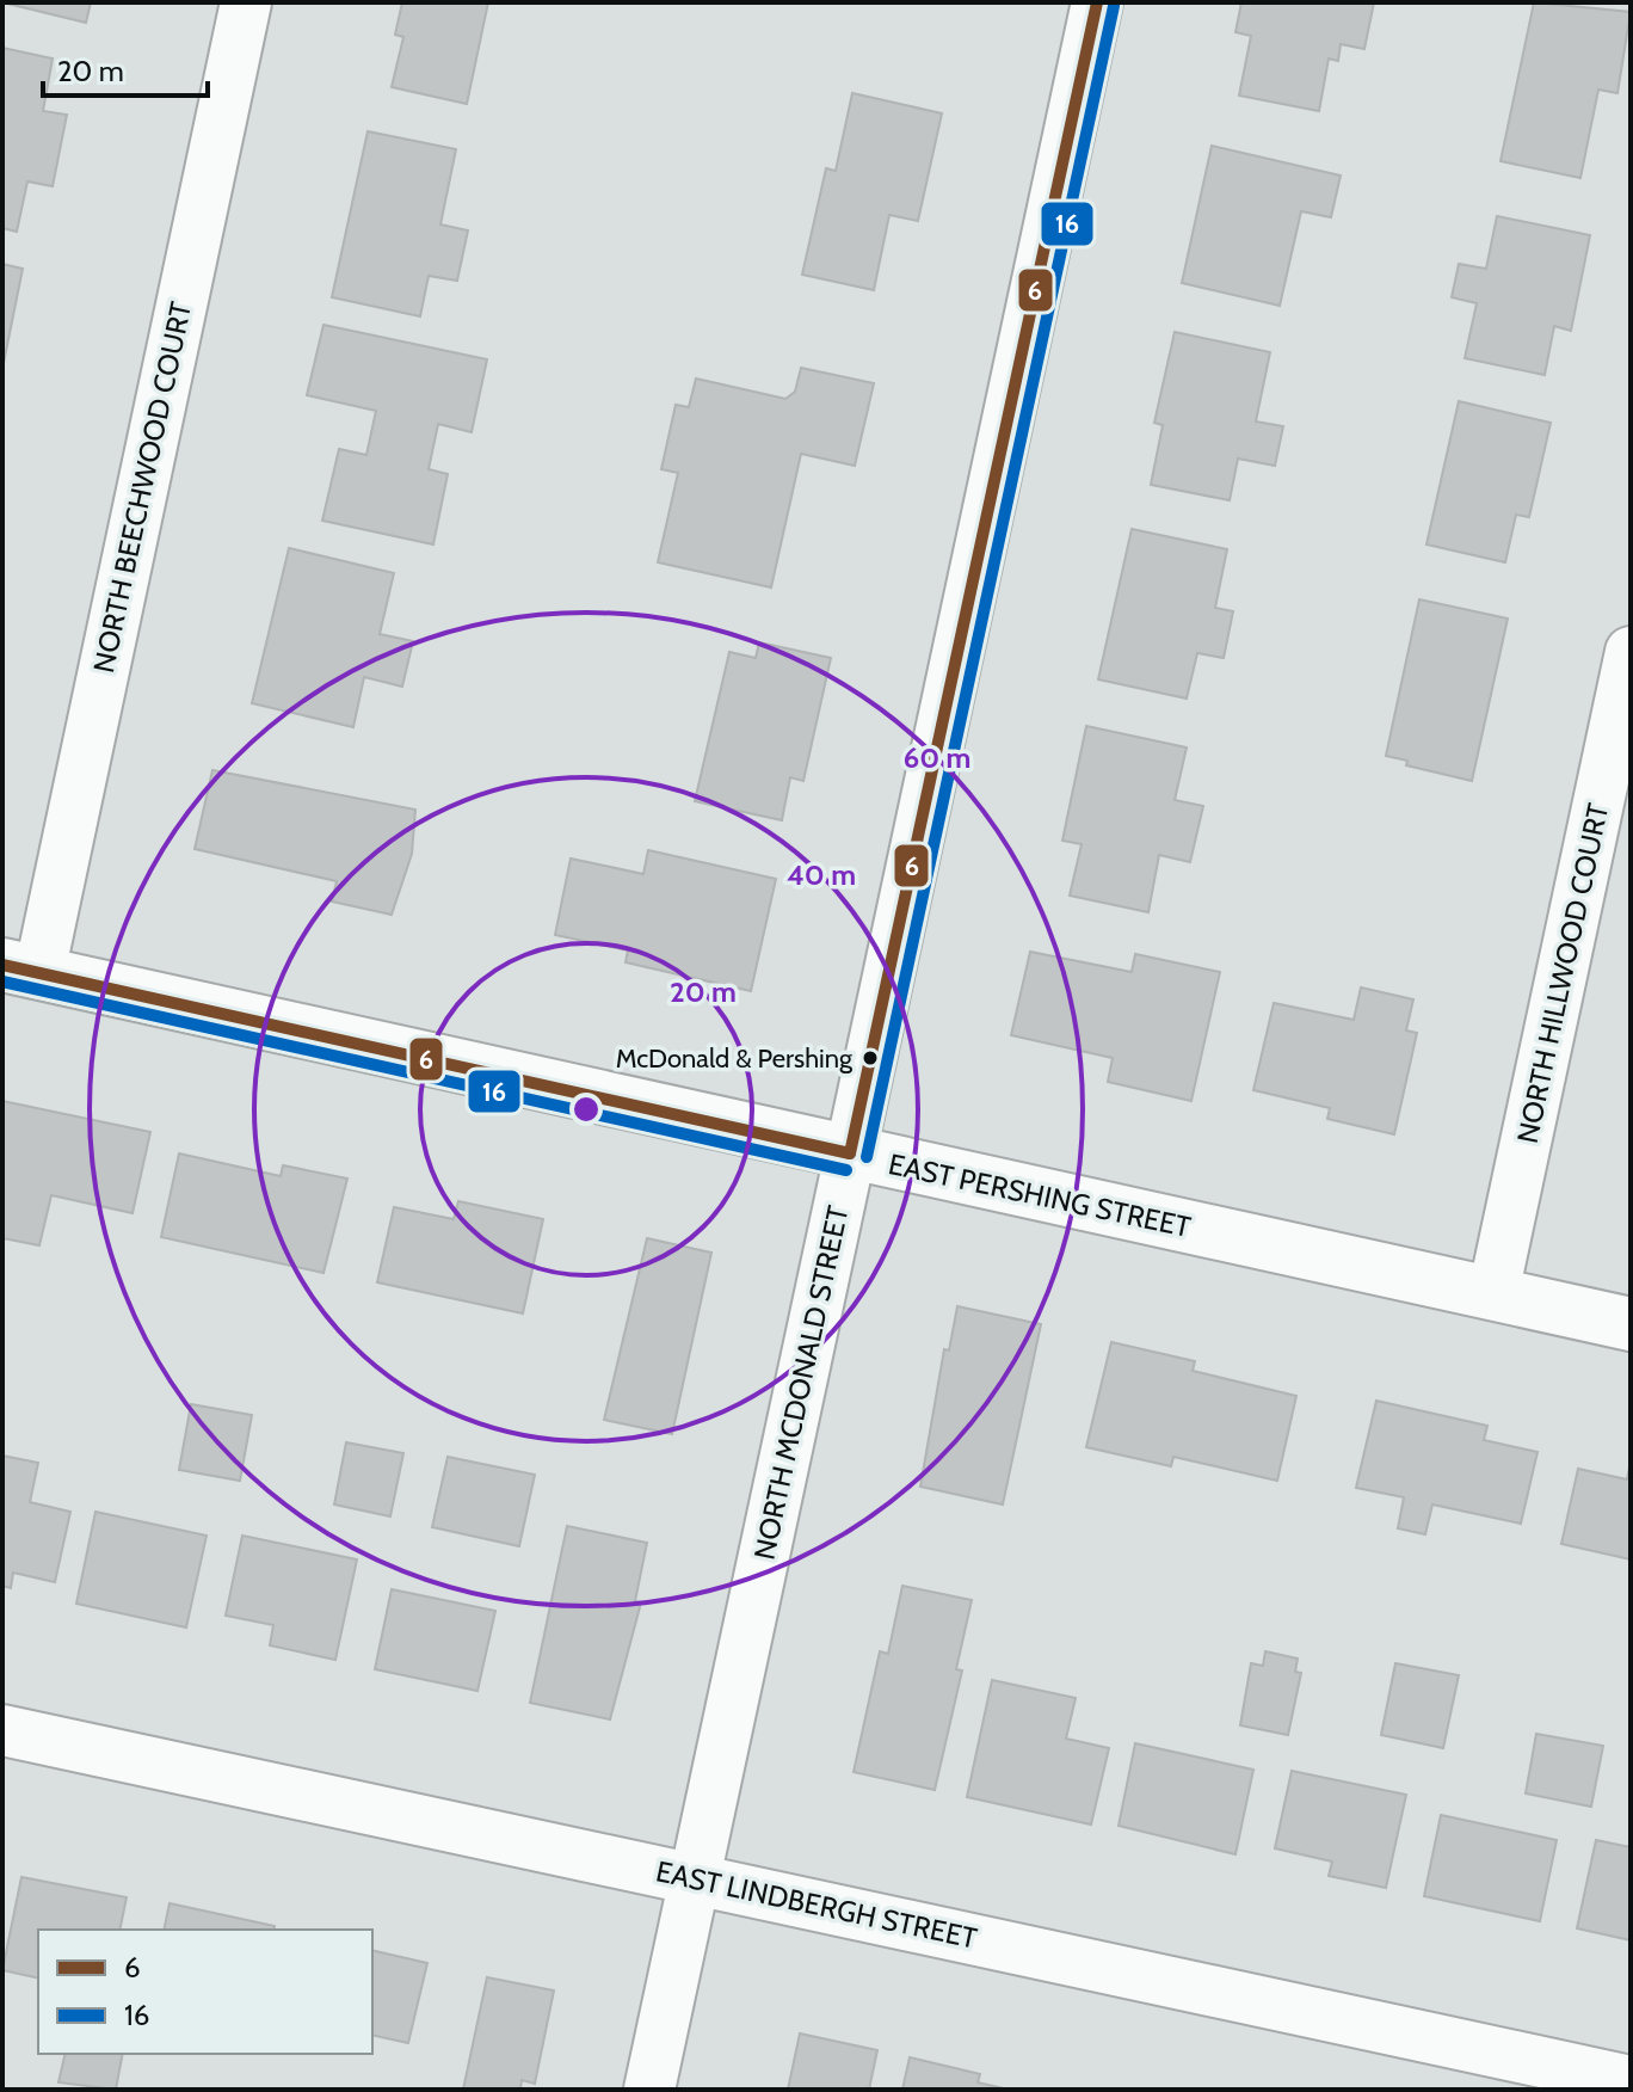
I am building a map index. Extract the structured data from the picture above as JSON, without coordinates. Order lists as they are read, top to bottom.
{
  "streets": {
    "street": [
      "NORTH BEECHWOOD COURT",
      "NORTH HILLWOOD COURT",
      "EAST PERSHING STREET",
      "NORTH MCDONALD STREET",
      "EAST LINDBERGH STREET"
    ]
  },
  "crossings": [
    ["NORTH BEECHWOOD COURT", "EAST PERSHING STREET"],
    ["NORTH HILLWOOD COURT", "EAST PERSHING STREET"],
    ["EAST PERSHING STREET", "NORTH MCDONALD STREET"],
    ["NORTH MCDONALD STREET", "EAST LINDBERGH STREET"]
  ],
  "places": ["McDonald & Pershing"],
  "lines": ["transit line 6", "transit line 16"],
  "legend": ["6", "16"],
  "scale_bar": "20 m",
  "rings": ["60 m", "40 m", "20 m"]
}
